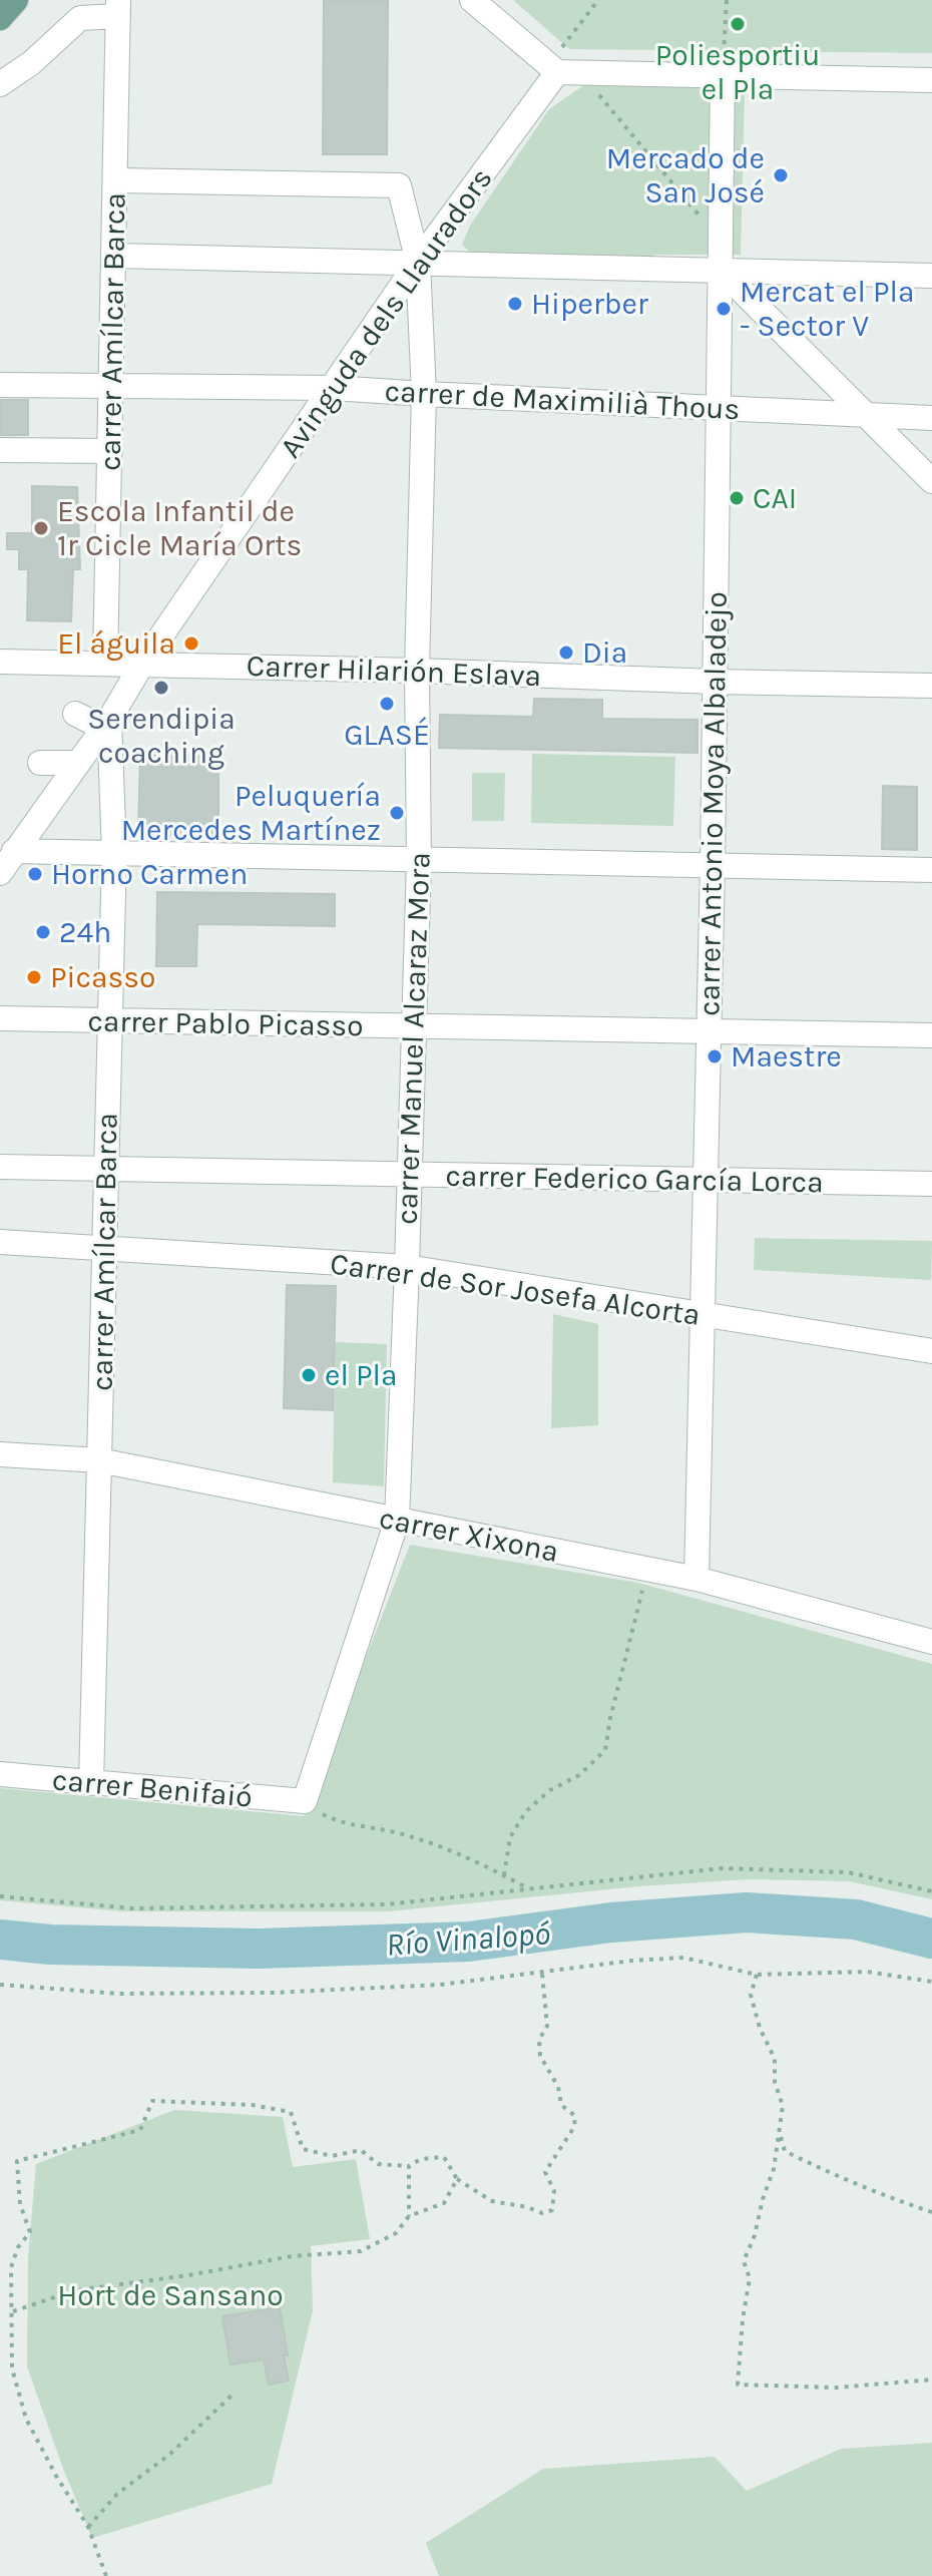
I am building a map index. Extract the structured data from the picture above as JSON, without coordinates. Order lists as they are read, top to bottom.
{
  "streets": {
    "street": [
      "Avinguda dels Llauradors",
      "carrer Amílcar Barca",
      "carrer de Maximilià Thous",
      "Carrer Hilarión Eslava",
      "carrer Antonio Moya Albaladejo",
      "carrer Pablo Picasso",
      "carrer Manuel Alcaraz Mora",
      "carrer Federico García Lorca",
      "Carrer de Sor Josefa Alcorta",
      "carrer Xixona",
      "carrer Benifaió"
    ]
  },
  "crossings": [
    ["Avinguda dels Llauradors", "carrer Amílcar Barca"],
    ["Avinguda dels Llauradors", "carrer de Maximilià Thous"],
    ["Avinguda dels Llauradors", "Carrer Hilarión Eslava"],
    ["Avinguda dels Llauradors", "carrer Manuel Alcaraz Mora"],
    ["carrer Amílcar Barca", "carrer de Maximilià Thous"],
    ["carrer Amílcar Barca", "Carrer Hilarión Eslava"],
    ["carrer Amílcar Barca", "carrer Pablo Picasso"],
    ["carrer Amílcar Barca", "carrer Manuel Alcaraz Mora"],
    ["carrer Amílcar Barca", "carrer Federico García Lorca"],
    ["carrer Amílcar Barca", "Carrer de Sor Josefa Alcorta"],
    ["carrer Amílcar Barca", "carrer Xixona"],
    ["carrer Amílcar Barca", "carrer Benifaió"],
    ["carrer de Maximilià Thous", "carrer Antonio Moya Albaladejo"],
    ["carrer de Maximilià Thous", "carrer Manuel Alcaraz Mora"],
    ["Carrer Hilarión Eslava", "carrer Antonio Moya Albaladejo"],
    ["Carrer Hilarión Eslava", "carrer Manuel Alcaraz Mora"],
    ["carrer Antonio Moya Albaladejo", "carrer Pablo Picasso"],
    ["carrer Antonio Moya Albaladejo", "carrer Federico García Lorca"],
    ["carrer Antonio Moya Albaladejo", "Carrer de Sor Josefa Alcorta"],
    ["carrer Antonio Moya Albaladejo", "carrer Xixona"],
    ["carrer Pablo Picasso", "carrer Manuel Alcaraz Mora"],
    ["carrer Manuel Alcaraz Mora", "carrer Federico García Lorca"],
    ["carrer Manuel Alcaraz Mora", "Carrer de Sor Josefa Alcorta"],
    ["carrer Manuel Alcaraz Mora", "carrer Xixona"],
    ["carrer Manuel Alcaraz Mora", "carrer Benifaió"]
  ],
  "water": ["Río Vinalopó"],
  "parks": ["Hort de Sansano"],
  "places": [
    "Poliesportiu el Pla",
    "Mercado de San José",
    "Hiperber",
    "Mercat el Pla - Sector V",
    "CAI",
    "Escola Infantil de 1r Cicle María Orts",
    "El águila",
    "Dia",
    "Serendipia coaching",
    "GLASÉ",
    "Peluquería Mercedes Martínez",
    "Horno Carmen",
    "24h",
    "Picasso",
    "Maestre",
    "el Pla"
  ]
}
